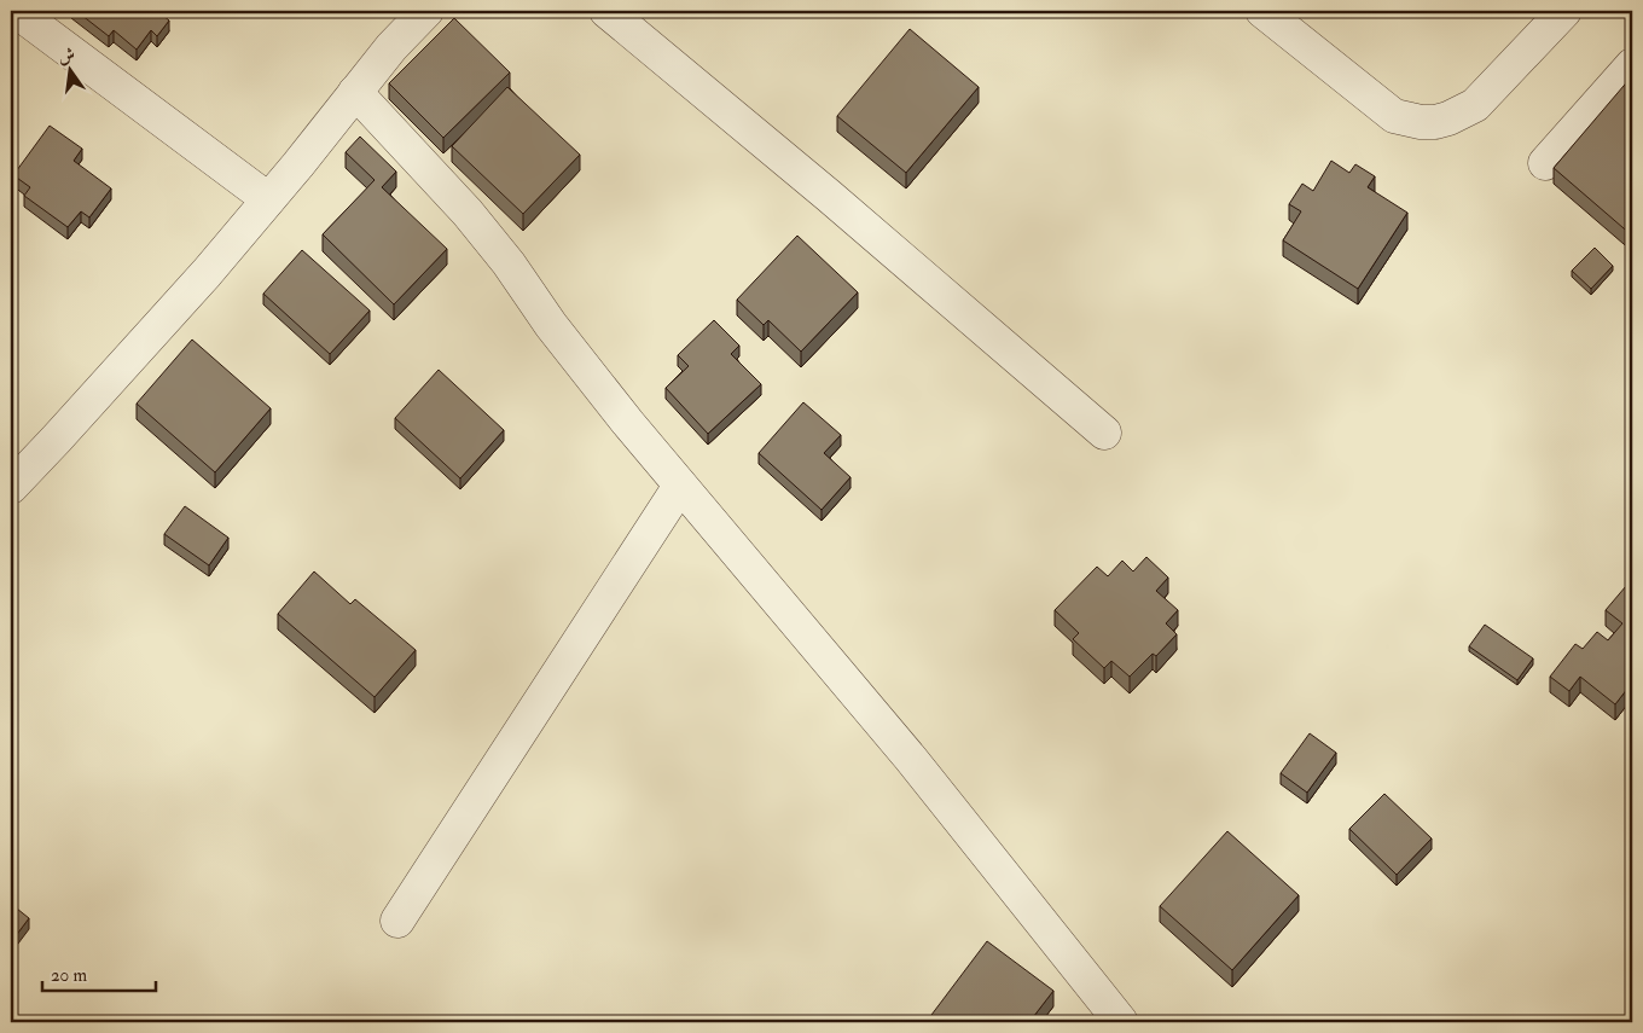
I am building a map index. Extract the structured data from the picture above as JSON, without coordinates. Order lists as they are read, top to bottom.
{
  "scale_bar": "20 m",
  "north": "top"
}
